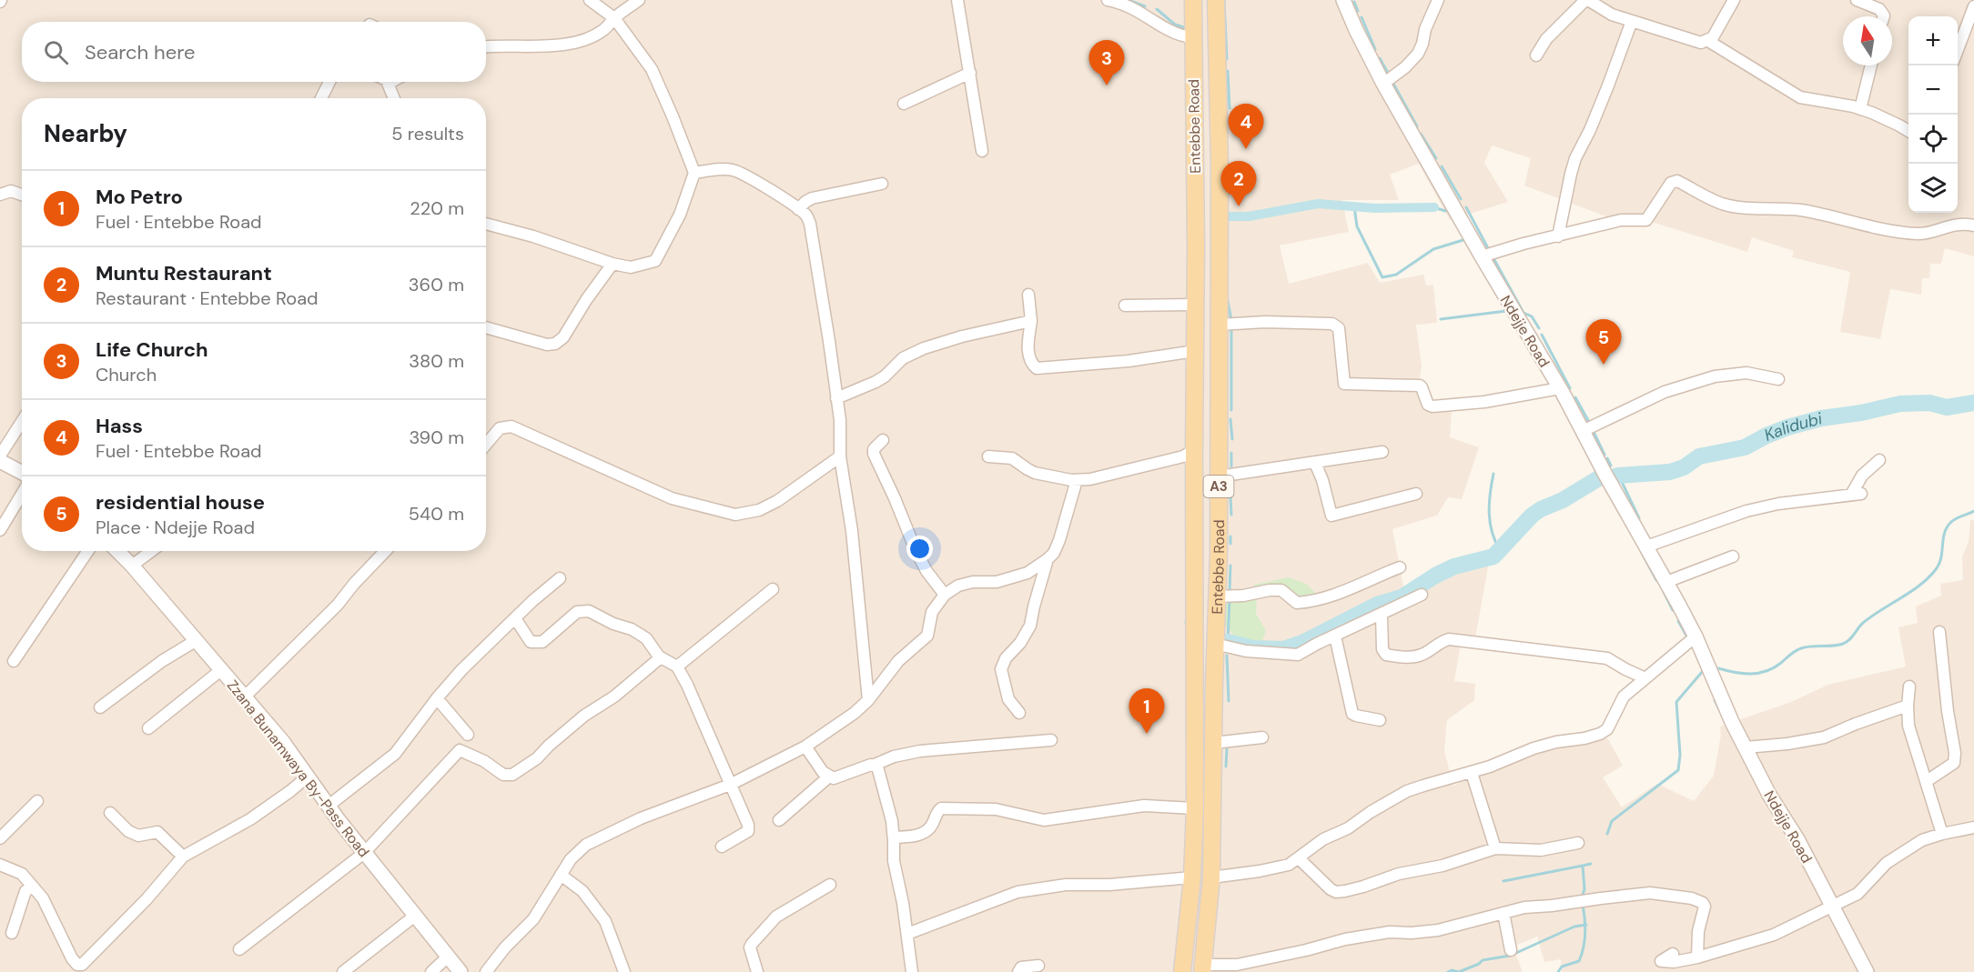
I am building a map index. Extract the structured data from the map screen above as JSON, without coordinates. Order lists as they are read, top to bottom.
{
  "streets": {
    "main road": ["Entebbe Road", "A3"],
    "street": ["Ndejje Road", "Zzana Bunamwaya By-Pass Road"]
  },
  "water": ["Kalidubi"],
  "north": "top",
  "page": {
    "map_buttons": ["+", "−"],
    "search": "Search here",
    "pins": [
      "3",
      "4",
      "2",
      "5",
      "1"
    ],
    "heading": ["Nearby", "5 results"],
    "list": [
      {
        "mark": "1",
        "name": "Mo Petro",
        "note": "Fuel · Entebbe Road",
        "value": "220 m"
      },
      {
        "mark": "2",
        "name": "Muntu Restaurant",
        "note": "Restaurant · Entebbe Road",
        "value": "360 m"
      },
      {
        "mark": "3",
        "name": "Life Church",
        "note": "Church",
        "value": "380 m"
      },
      {
        "mark": "4",
        "name": "Hass",
        "note": "Fuel · Entebbe Road",
        "value": "390 m"
      },
      {
        "mark": "5",
        "name": "residential house",
        "note": "Place · Ndejje Road",
        "value": "540 m"
      }
    ]
  }
}
